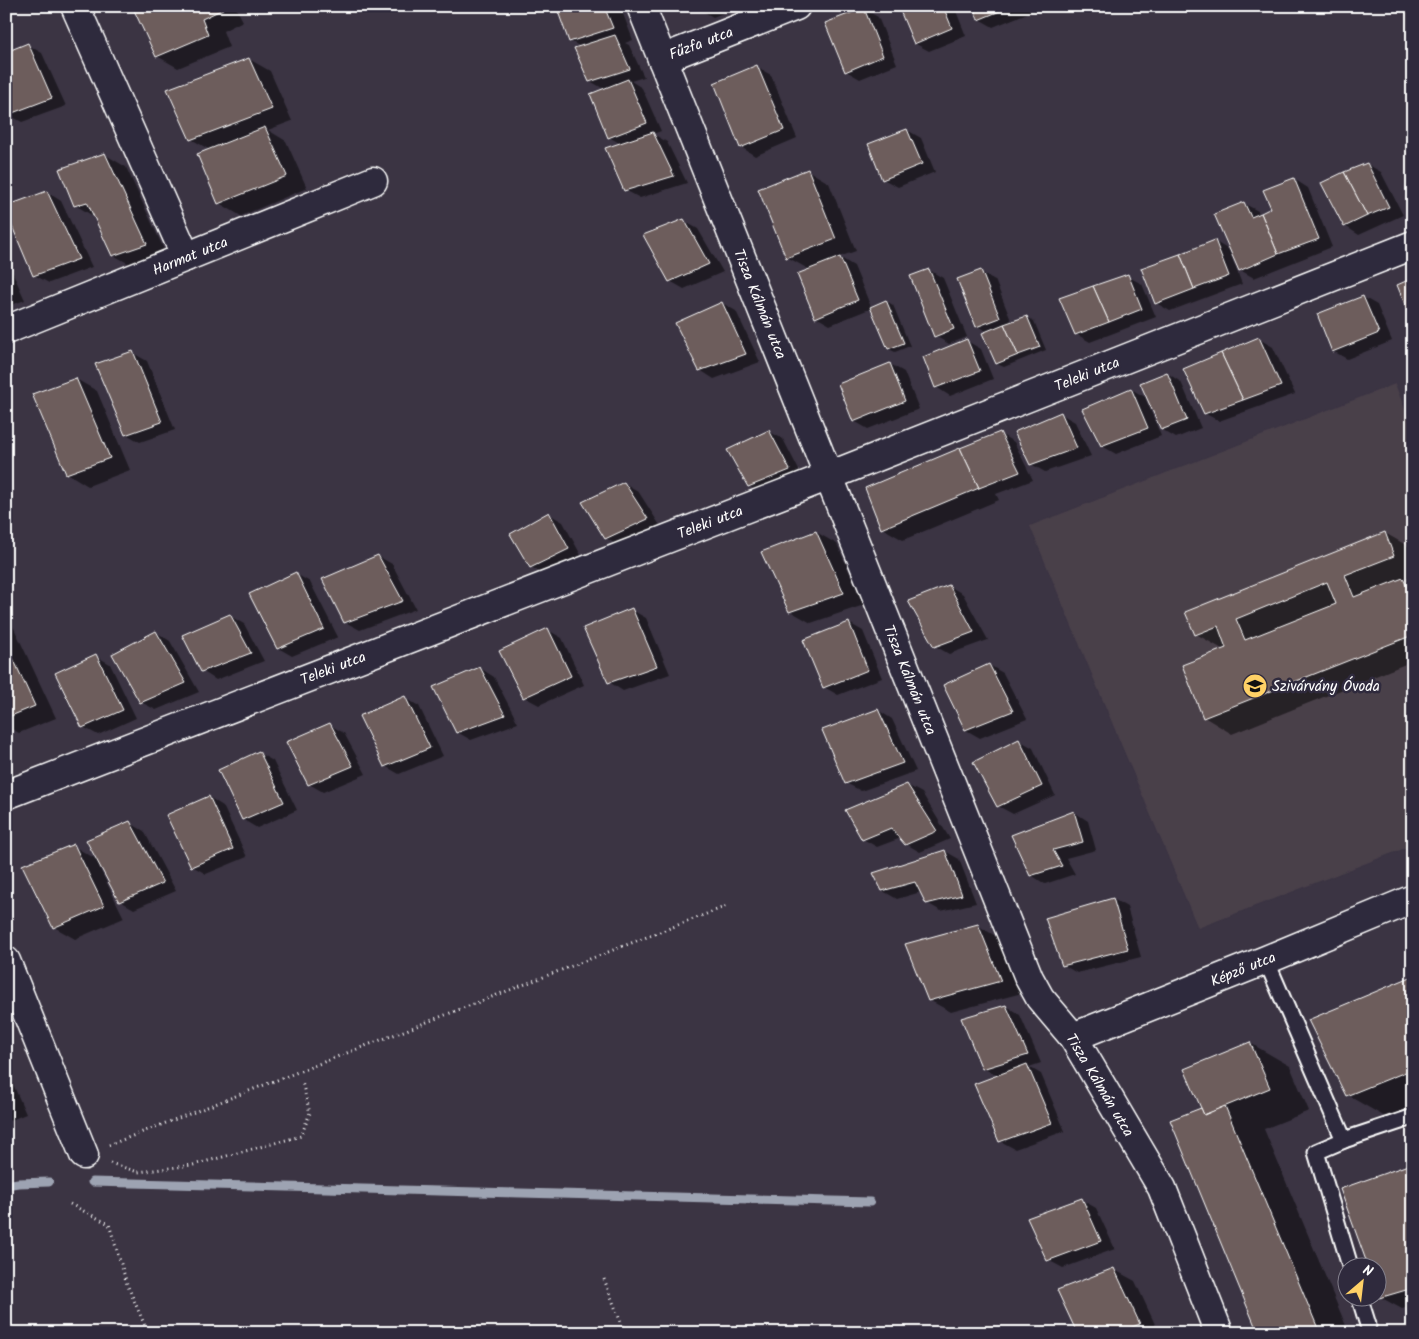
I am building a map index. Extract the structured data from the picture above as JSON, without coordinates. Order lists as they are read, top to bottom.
{
  "streets": {
    "street": [
      "Fűzfa utca",
      "Harmat utca",
      "Tisza Kálmán utca",
      "Teleki utca",
      "Képző utca"
    ]
  },
  "crossings": [
    ["Fűzfa utca", "Tisza Kálmán utca"],
    ["Tisza Kálmán utca", "Teleki utca"],
    ["Tisza Kálmán utca", "Képző utca"]
  ],
  "places": {
    "school or university": ["Szivárvány Óvoda"]
  },
  "north": "top right"
}
